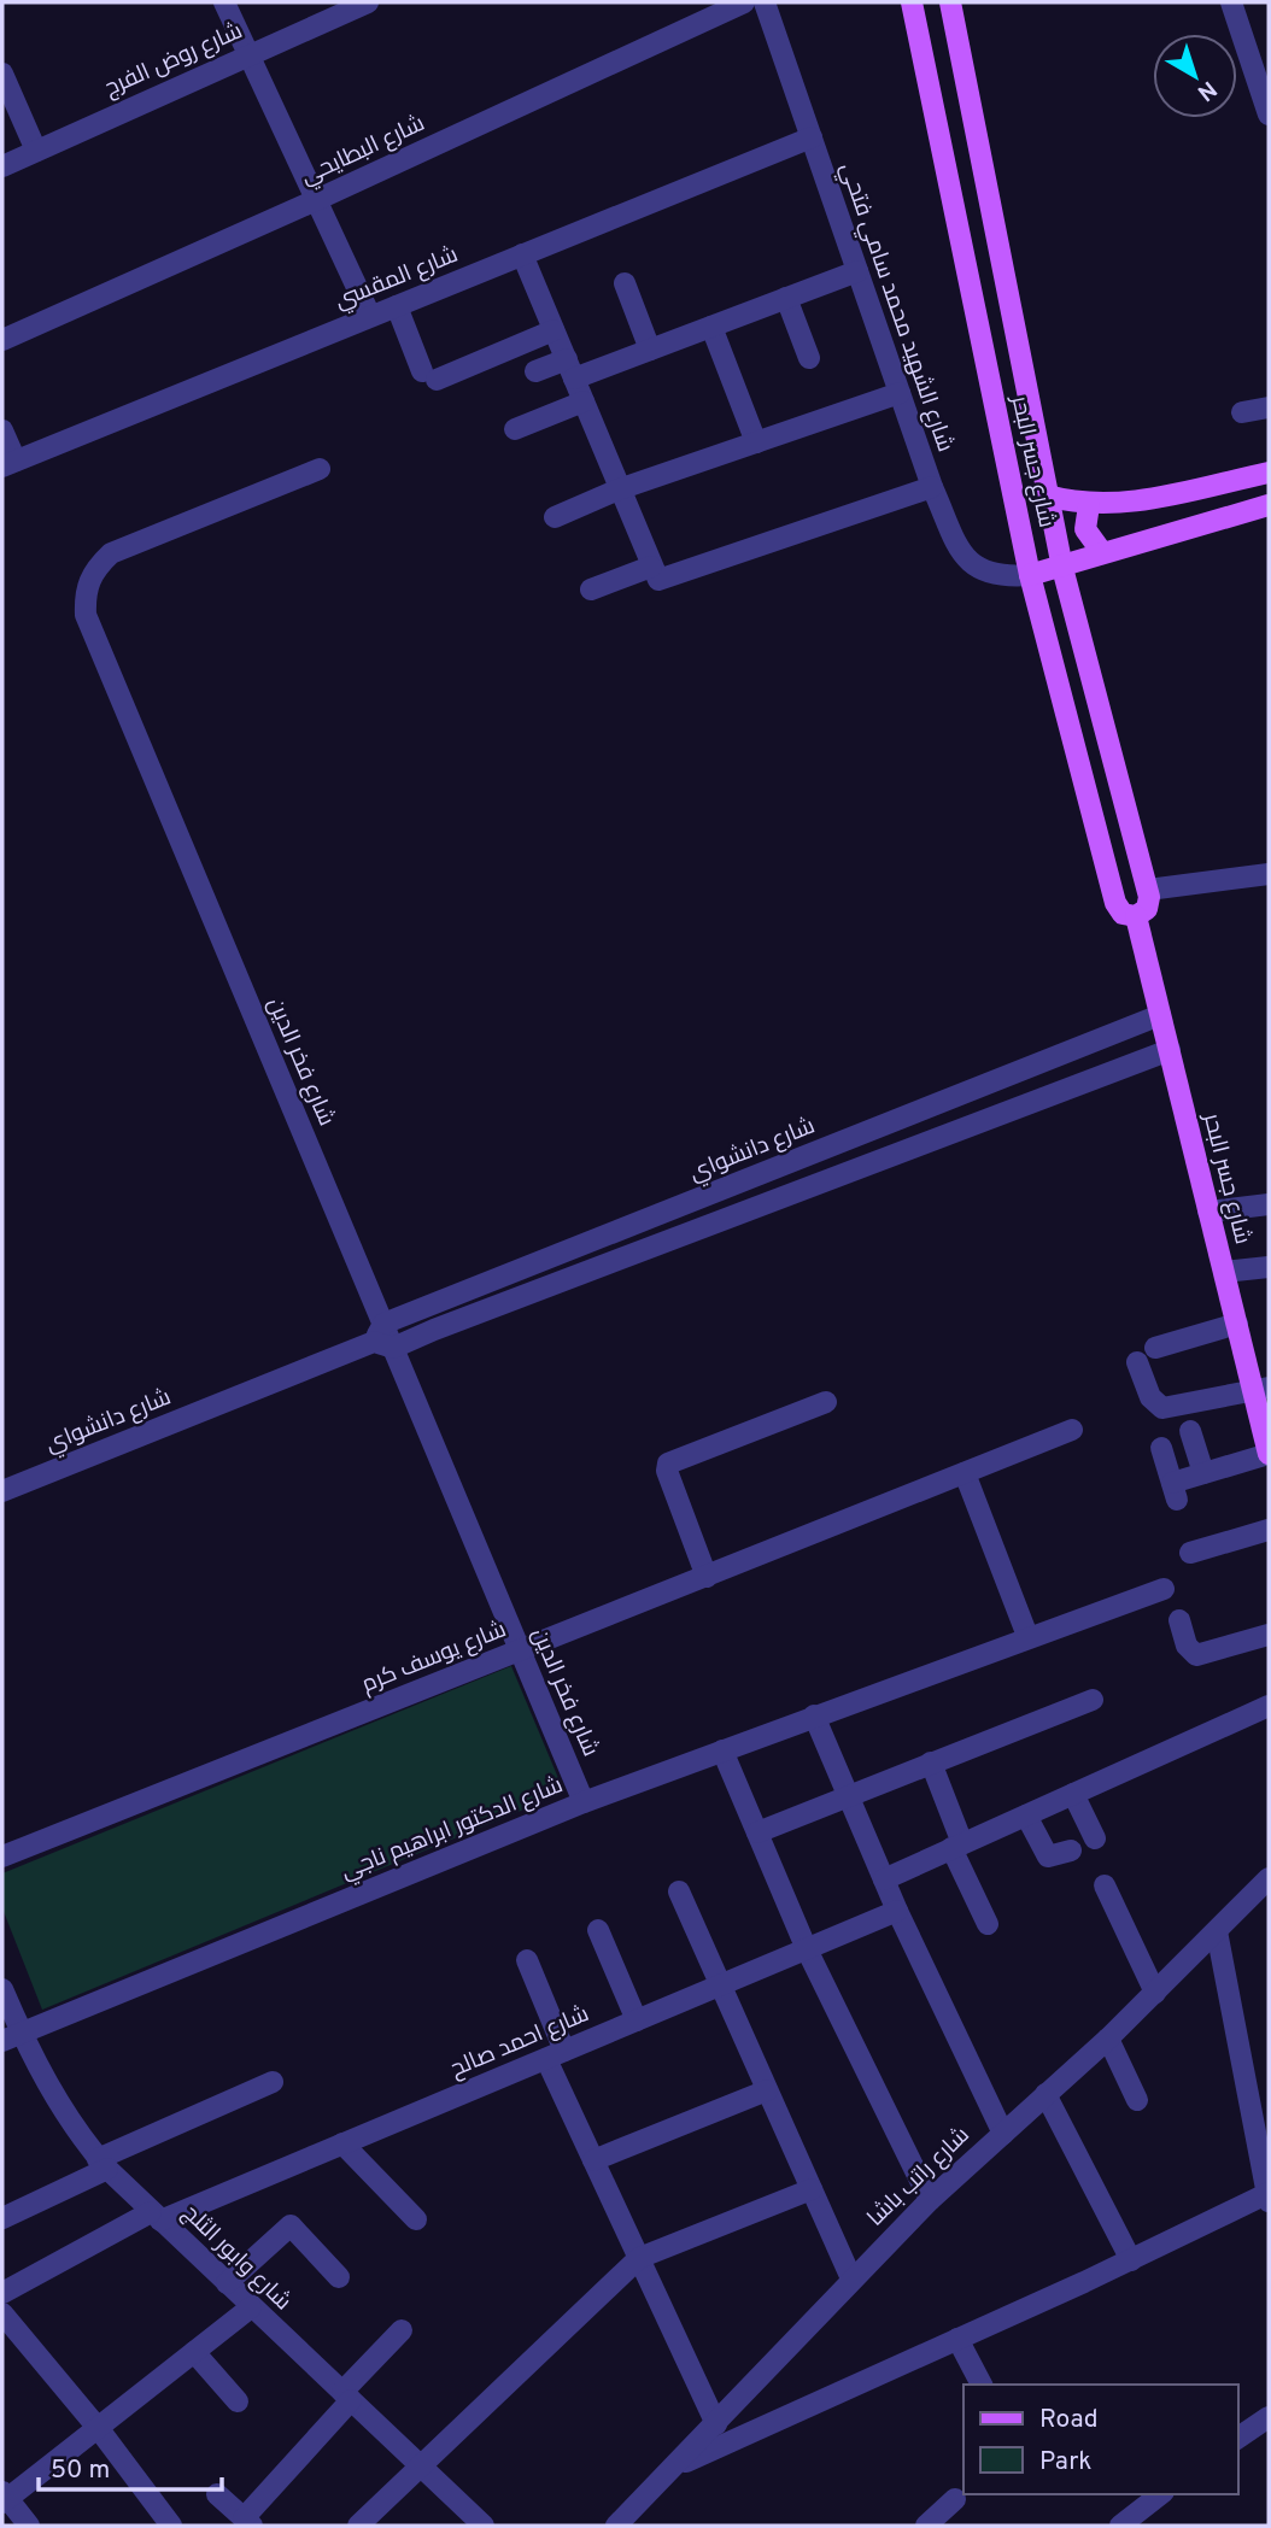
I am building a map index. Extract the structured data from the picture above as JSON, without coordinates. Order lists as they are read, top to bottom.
{
  "streets": {
    "main road": ["شارع جسر البحر"],
    "street": [
      "شارع روض الفرج",
      "شارع البطايحي",
      "شارع المقسي",
      "شارع الشهيد محمد سامي فتحي",
      "شارع فخر الدين",
      "شارع دانشواي",
      "شارع يوسف كرم",
      "شارع الدكتور ابراهيم ناجي",
      "شارع احمد صالح",
      "شارع راتب باشا",
      "شارع وابور الثلج"
    ]
  },
  "crossings": [
    ["شارع المقسي", "شارع الشهيد محمد سامي فتحي"],
    ["شارع الشهيد محمد سامي فتحي", "شارع جسر البحر"],
    ["شارع جسر البحر", "شارع دانشواي"],
    ["شارع فخر الدين", "شارع دانشواي"],
    ["شارع فخر الدين", "شارع يوسف كرم"],
    ["شارع فخر الدين", "شارع الدكتور ابراهيم ناجي"],
    ["شارع الدكتور ابراهيم ناجي", "شارع وابور الثلج"],
    ["شارع احمد صالح", "شارع وابور الثلج"]
  ],
  "legend": ["Road", "Park"],
  "scale_bar": "50 m",
  "north": "bottom right"
}
